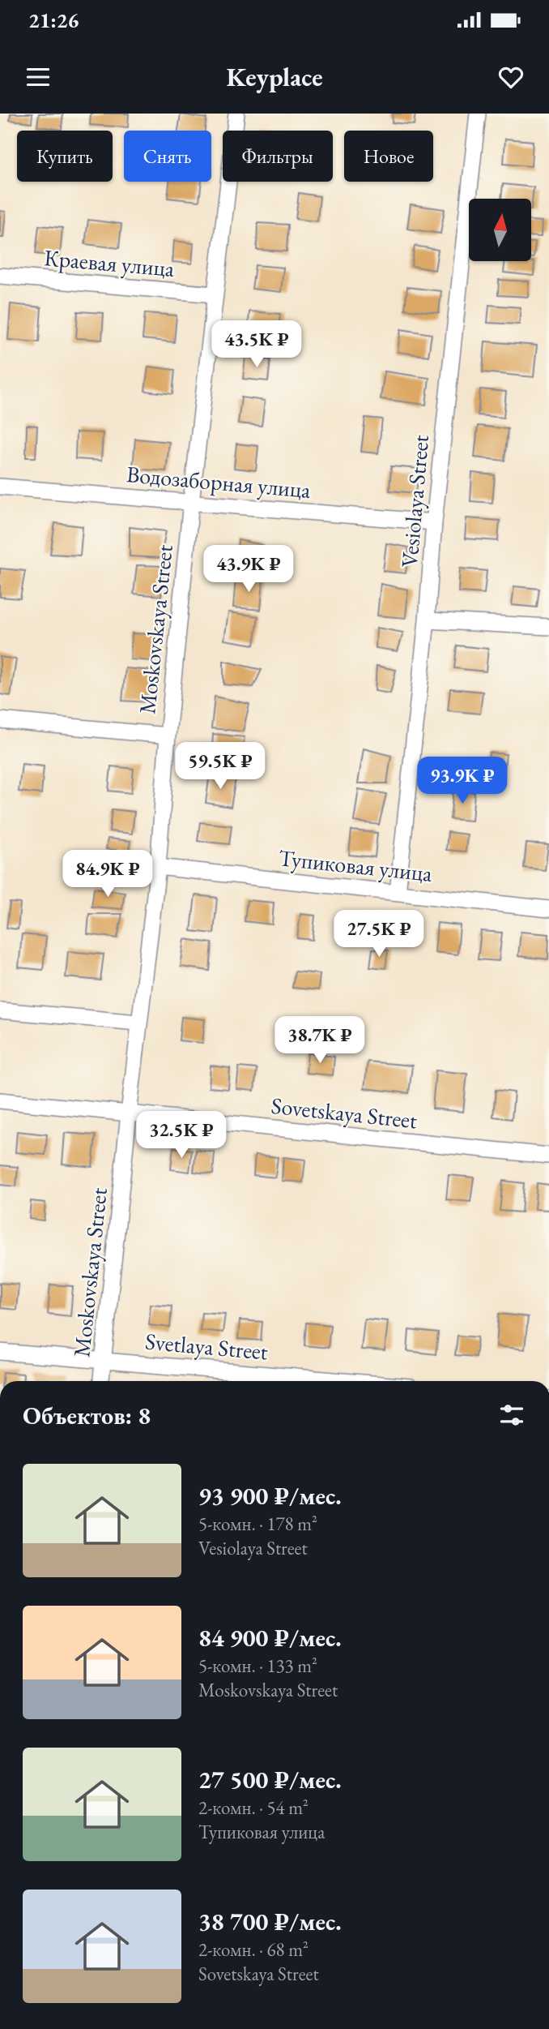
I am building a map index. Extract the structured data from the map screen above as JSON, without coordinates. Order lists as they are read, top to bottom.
{
  "streets": {
    "street": [
      "Краевая улица",
      "Водозаборная улица",
      "Vesiolaya Street",
      "Moskovskaya Street",
      "Тупиковая улица",
      "Sovetskaya Street",
      "Svetlaya Street"
    ]
  },
  "crossings": [
    ["Краевая улица", "Moskovskaya Street"],
    ["Водозаборная улица", "Vesiolaya Street"],
    ["Водозаборная улица", "Moskovskaya Street"],
    ["Vesiolaya Street", "Тупиковая улица"],
    ["Moskovskaya Street", "Тупиковая улица"],
    ["Moskovskaya Street", "Sovetskaya Street"],
    ["Moskovskaya Street", "Svetlaya Street"]
  ],
  "north": "top",
  "page": {
    "status": "21:26",
    "header": "Keyplace",
    "chip": [
      "Купить",
      "Снять",
      "Фильтры",
      "Новое"
    ],
    "price": [
      "43.5K ₽",
      "43.9K ₽",
      "59.5K ₽",
      "93.9K ₽",
      "84.9K ₽",
      "27.5K ₽",
      "38.7K ₽",
      "32.5K ₽"
    ],
    "heading": "Объектов: 8",
    "list": [
      {
        "name": "93 900 ₽/мес.",
        "note": "5-комн. · 178 m² · Vesiolaya Street"
      },
      {
        "name": "84 900 ₽/мес.",
        "note": "5-комн. · 133 m² · Moskovskaya Street"
      },
      {
        "name": "27 500 ₽/мес.",
        "note": "2-комн. · 54 m² · Тупиковая улица"
      },
      {
        "name": "38 700 ₽/мес.",
        "note": "2-комн. · 68 m² · Sovetskaya Street"
      }
    ]
  }
}
